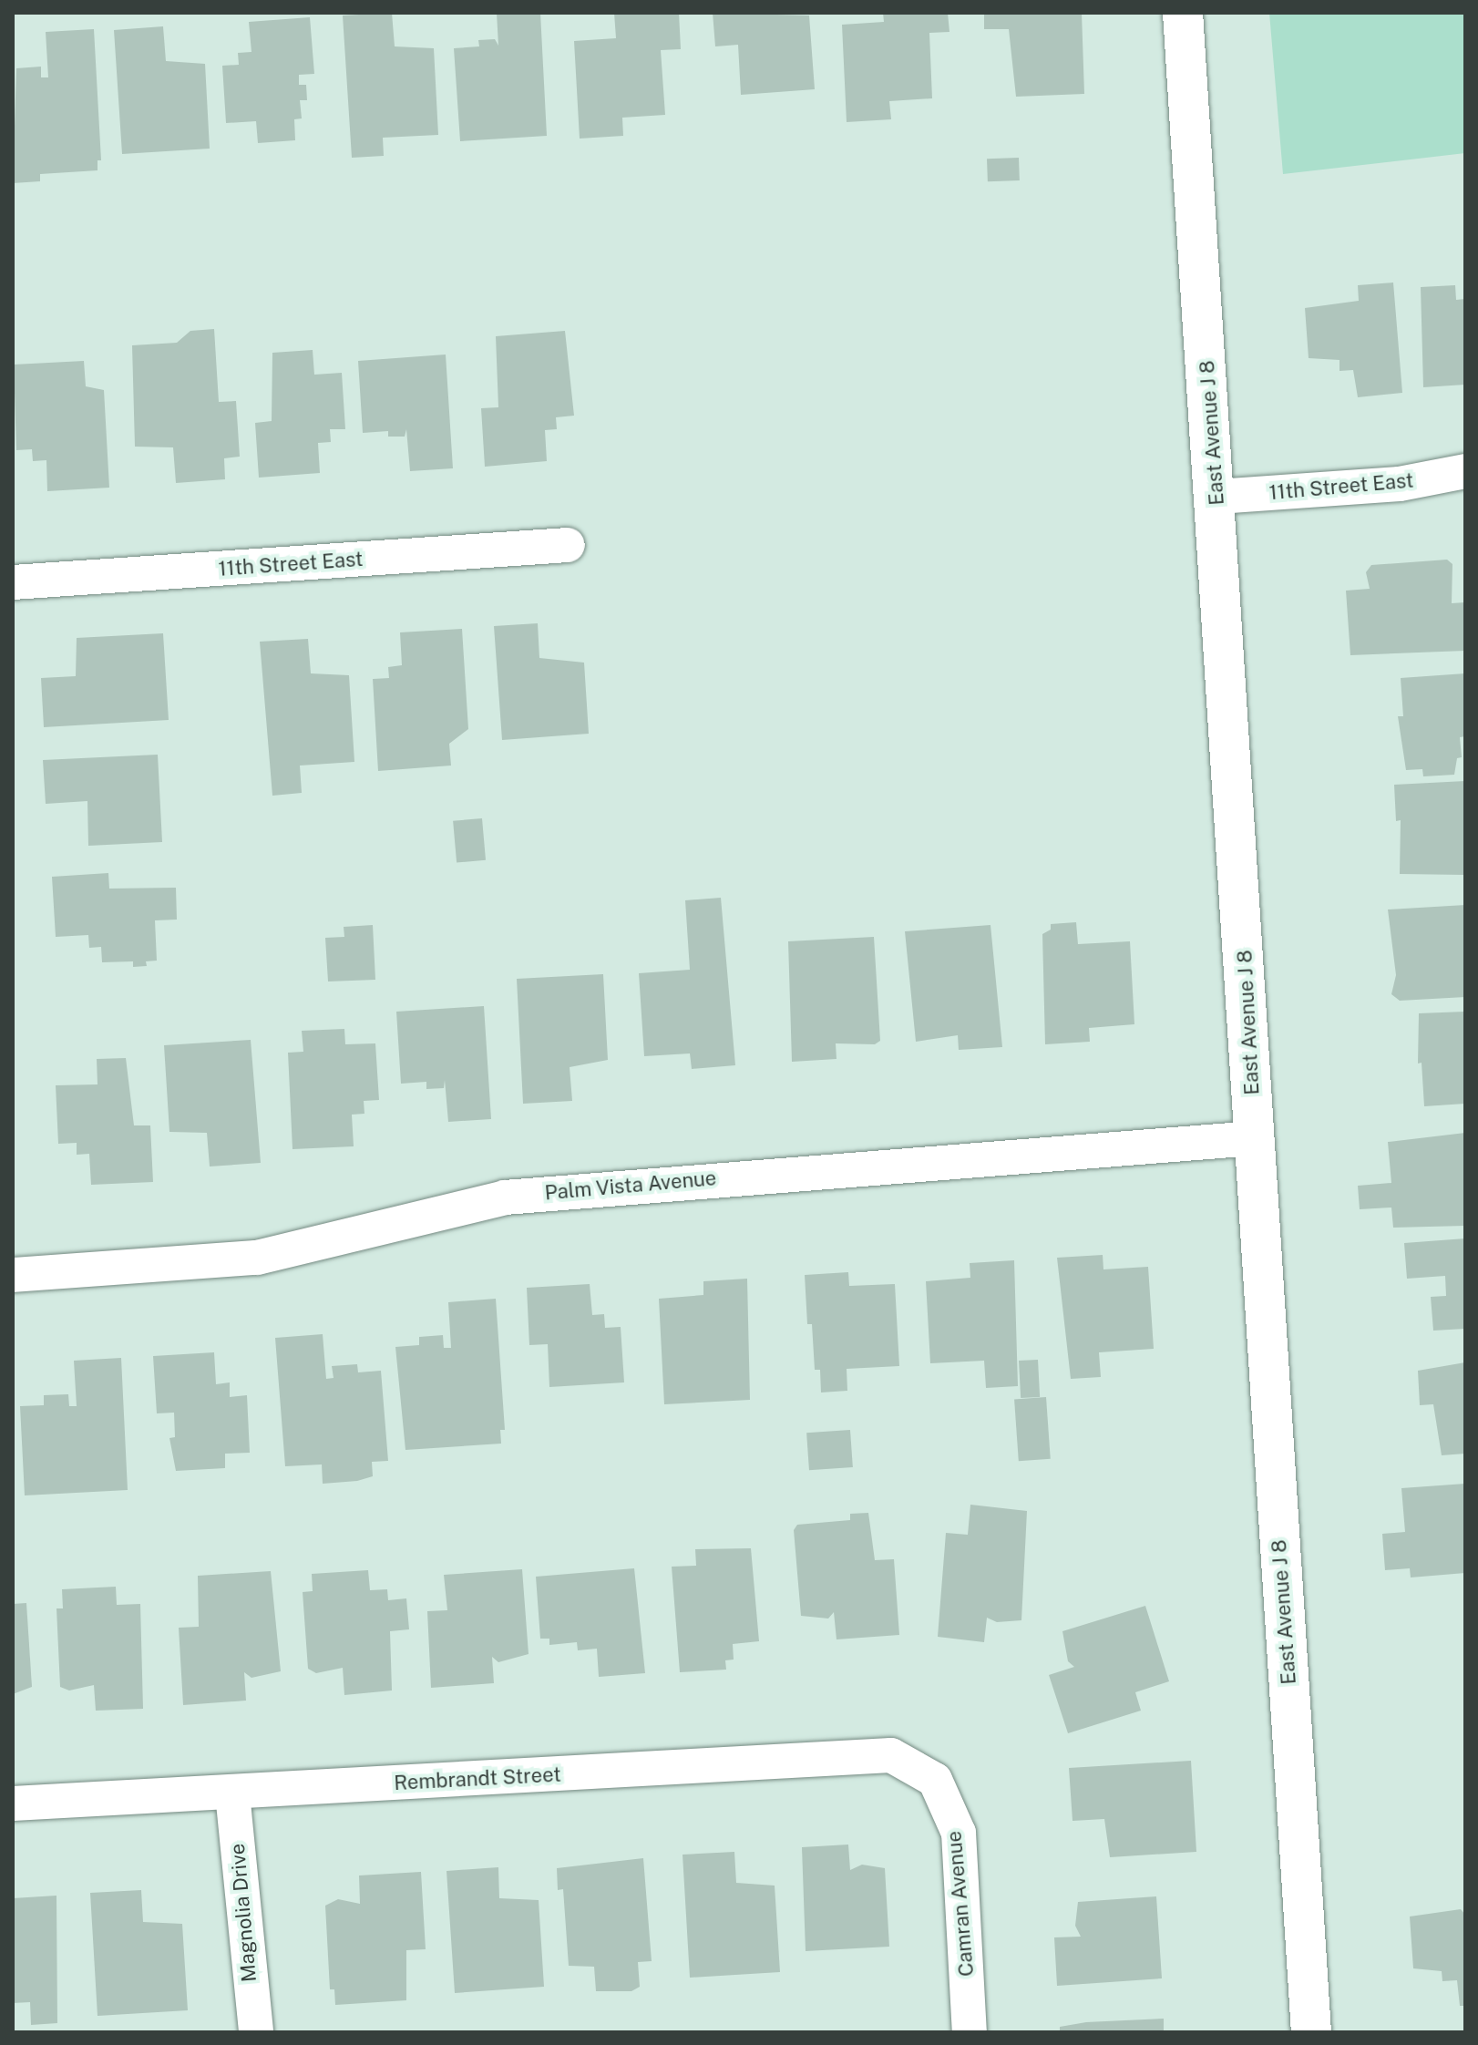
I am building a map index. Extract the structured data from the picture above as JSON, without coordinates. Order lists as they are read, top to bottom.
{
  "streets": {
    "street": [
      "East Avenue J 8",
      "11th Street East",
      "Palm Vista Avenue",
      "Rembrandt Street",
      "Camran Avenue",
      "Magnolia Drive"
    ]
  },
  "crossings": [
    ["East Avenue J 8", "11th Street East"],
    ["East Avenue J 8", "Palm Vista Avenue"],
    ["Rembrandt Street", "Camran Avenue"],
    ["Rembrandt Street", "Magnolia Drive"]
  ]
}
